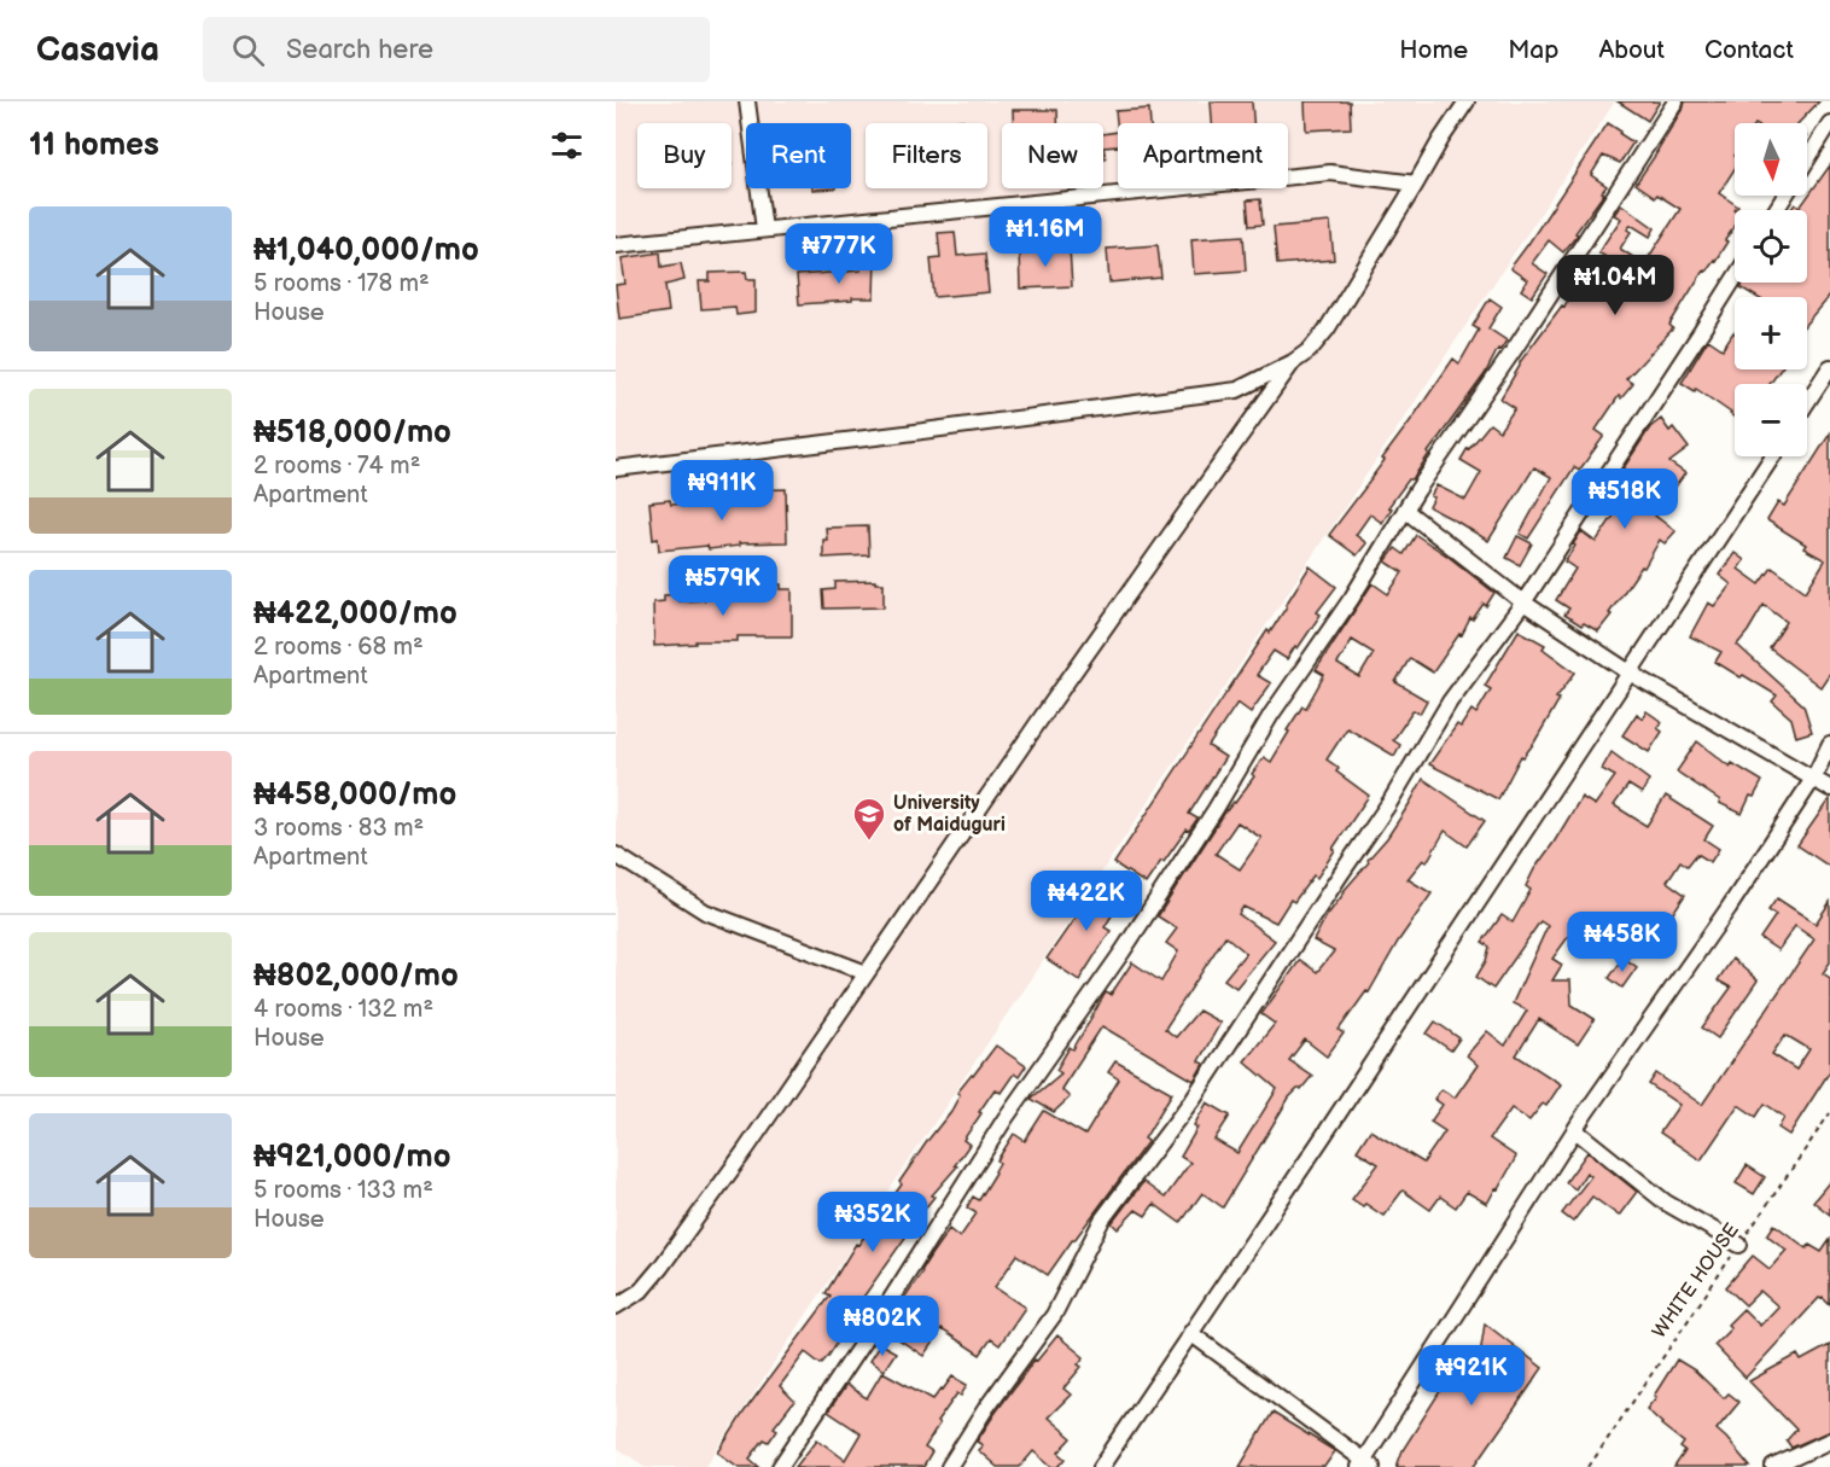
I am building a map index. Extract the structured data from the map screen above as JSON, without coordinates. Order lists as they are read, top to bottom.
{
  "streets": {
    "path": ["WHITE HOUSE"]
  },
  "places": {
    "school or university": ["University of Maiduguri"]
  },
  "north": "bottom",
  "page": {
    "header": "Casavia",
    "search": "Search here",
    "nav": [
      "Home",
      "Map",
      "About",
      "Contact"
    ],
    "heading": "11 homes",
    "map_buttons": ["+", "−"],
    "chip": [
      "Buy",
      "Rent",
      "Filters",
      "New",
      "Apartment"
    ],
    "list": [
      {
        "name": "₦1,040,000/mo",
        "note": "5 rooms · 178 m² · House"
      },
      {
        "name": "₦518,000/mo",
        "note": "2 rooms · 74 m² · Apartment"
      },
      {
        "name": "₦422,000/mo",
        "note": "2 rooms · 68 m² · Apartment"
      },
      {
        "name": "₦458,000/mo",
        "note": "3 rooms · 83 m² · Apartment"
      },
      {
        "name": "₦802,000/mo",
        "note": "4 rooms · 132 m² · House"
      },
      {
        "name": "₦921,000/mo",
        "note": "5 rooms · 133 m² · House"
      }
    ],
    "price": [
      "₦1.16M",
      "₦777K",
      "₦1.04M",
      "₦911K",
      "₦518K",
      "₦579K",
      "₦422K",
      "₦458K",
      "₦352K",
      "₦802K",
      "₦921K"
    ]
  }
}
